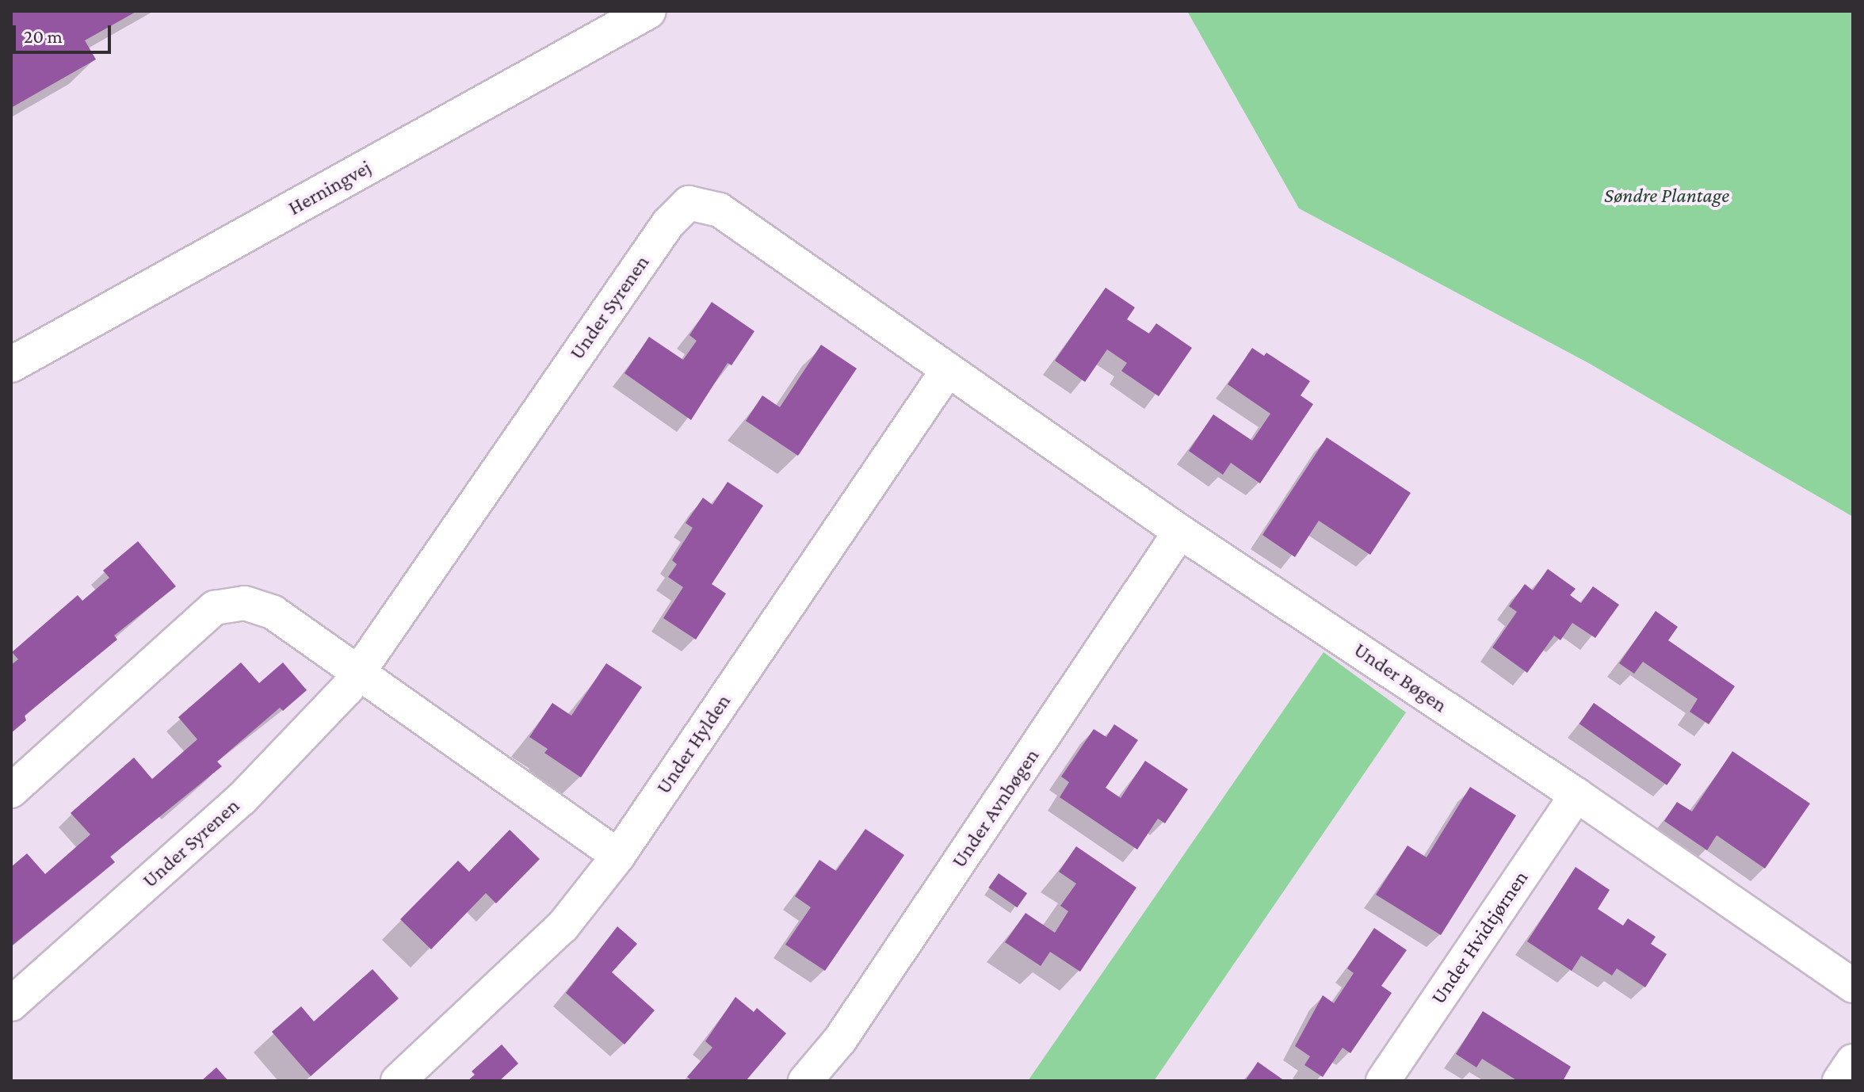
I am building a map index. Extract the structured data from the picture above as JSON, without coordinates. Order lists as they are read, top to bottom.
{
  "streets": {
    "main road": ["Herningvej"],
    "street": [
      "Under Syrenen",
      "Under Bøgen",
      "Under Hylden",
      "Under Avnbøgen",
      "Under Hvidtjørnen"
    ]
  },
  "crossings": [
    ["Under Syrenen", "Under Bøgen"],
    ["Under Syrenen", "Under Hylden"],
    ["Under Bøgen", "Under Hylden"],
    ["Under Bøgen", "Under Avnbøgen"],
    ["Under Bøgen", "Under Hvidtjørnen"]
  ],
  "parks": ["Søndre Plantage"],
  "scale_bar": "20 m"
}
